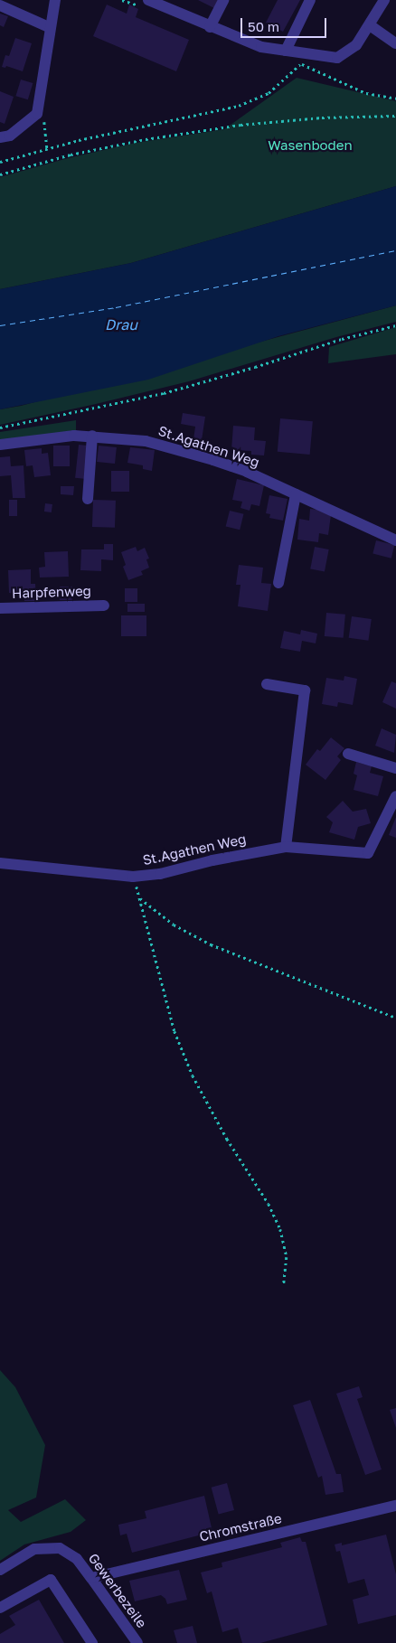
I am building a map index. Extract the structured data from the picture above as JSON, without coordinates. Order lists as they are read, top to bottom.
{
  "streets": {
    "street": [
      "St.Agathen Weg",
      "Harpfenweg",
      "Chromstraße",
      "Gewerbezeile"
    ]
  },
  "crossings": [
    ["Chromstraße", "Gewerbezeile"]
  ],
  "water": ["Drau"],
  "parks": ["Wasenboden"],
  "scale_bar": "50 m"
}
